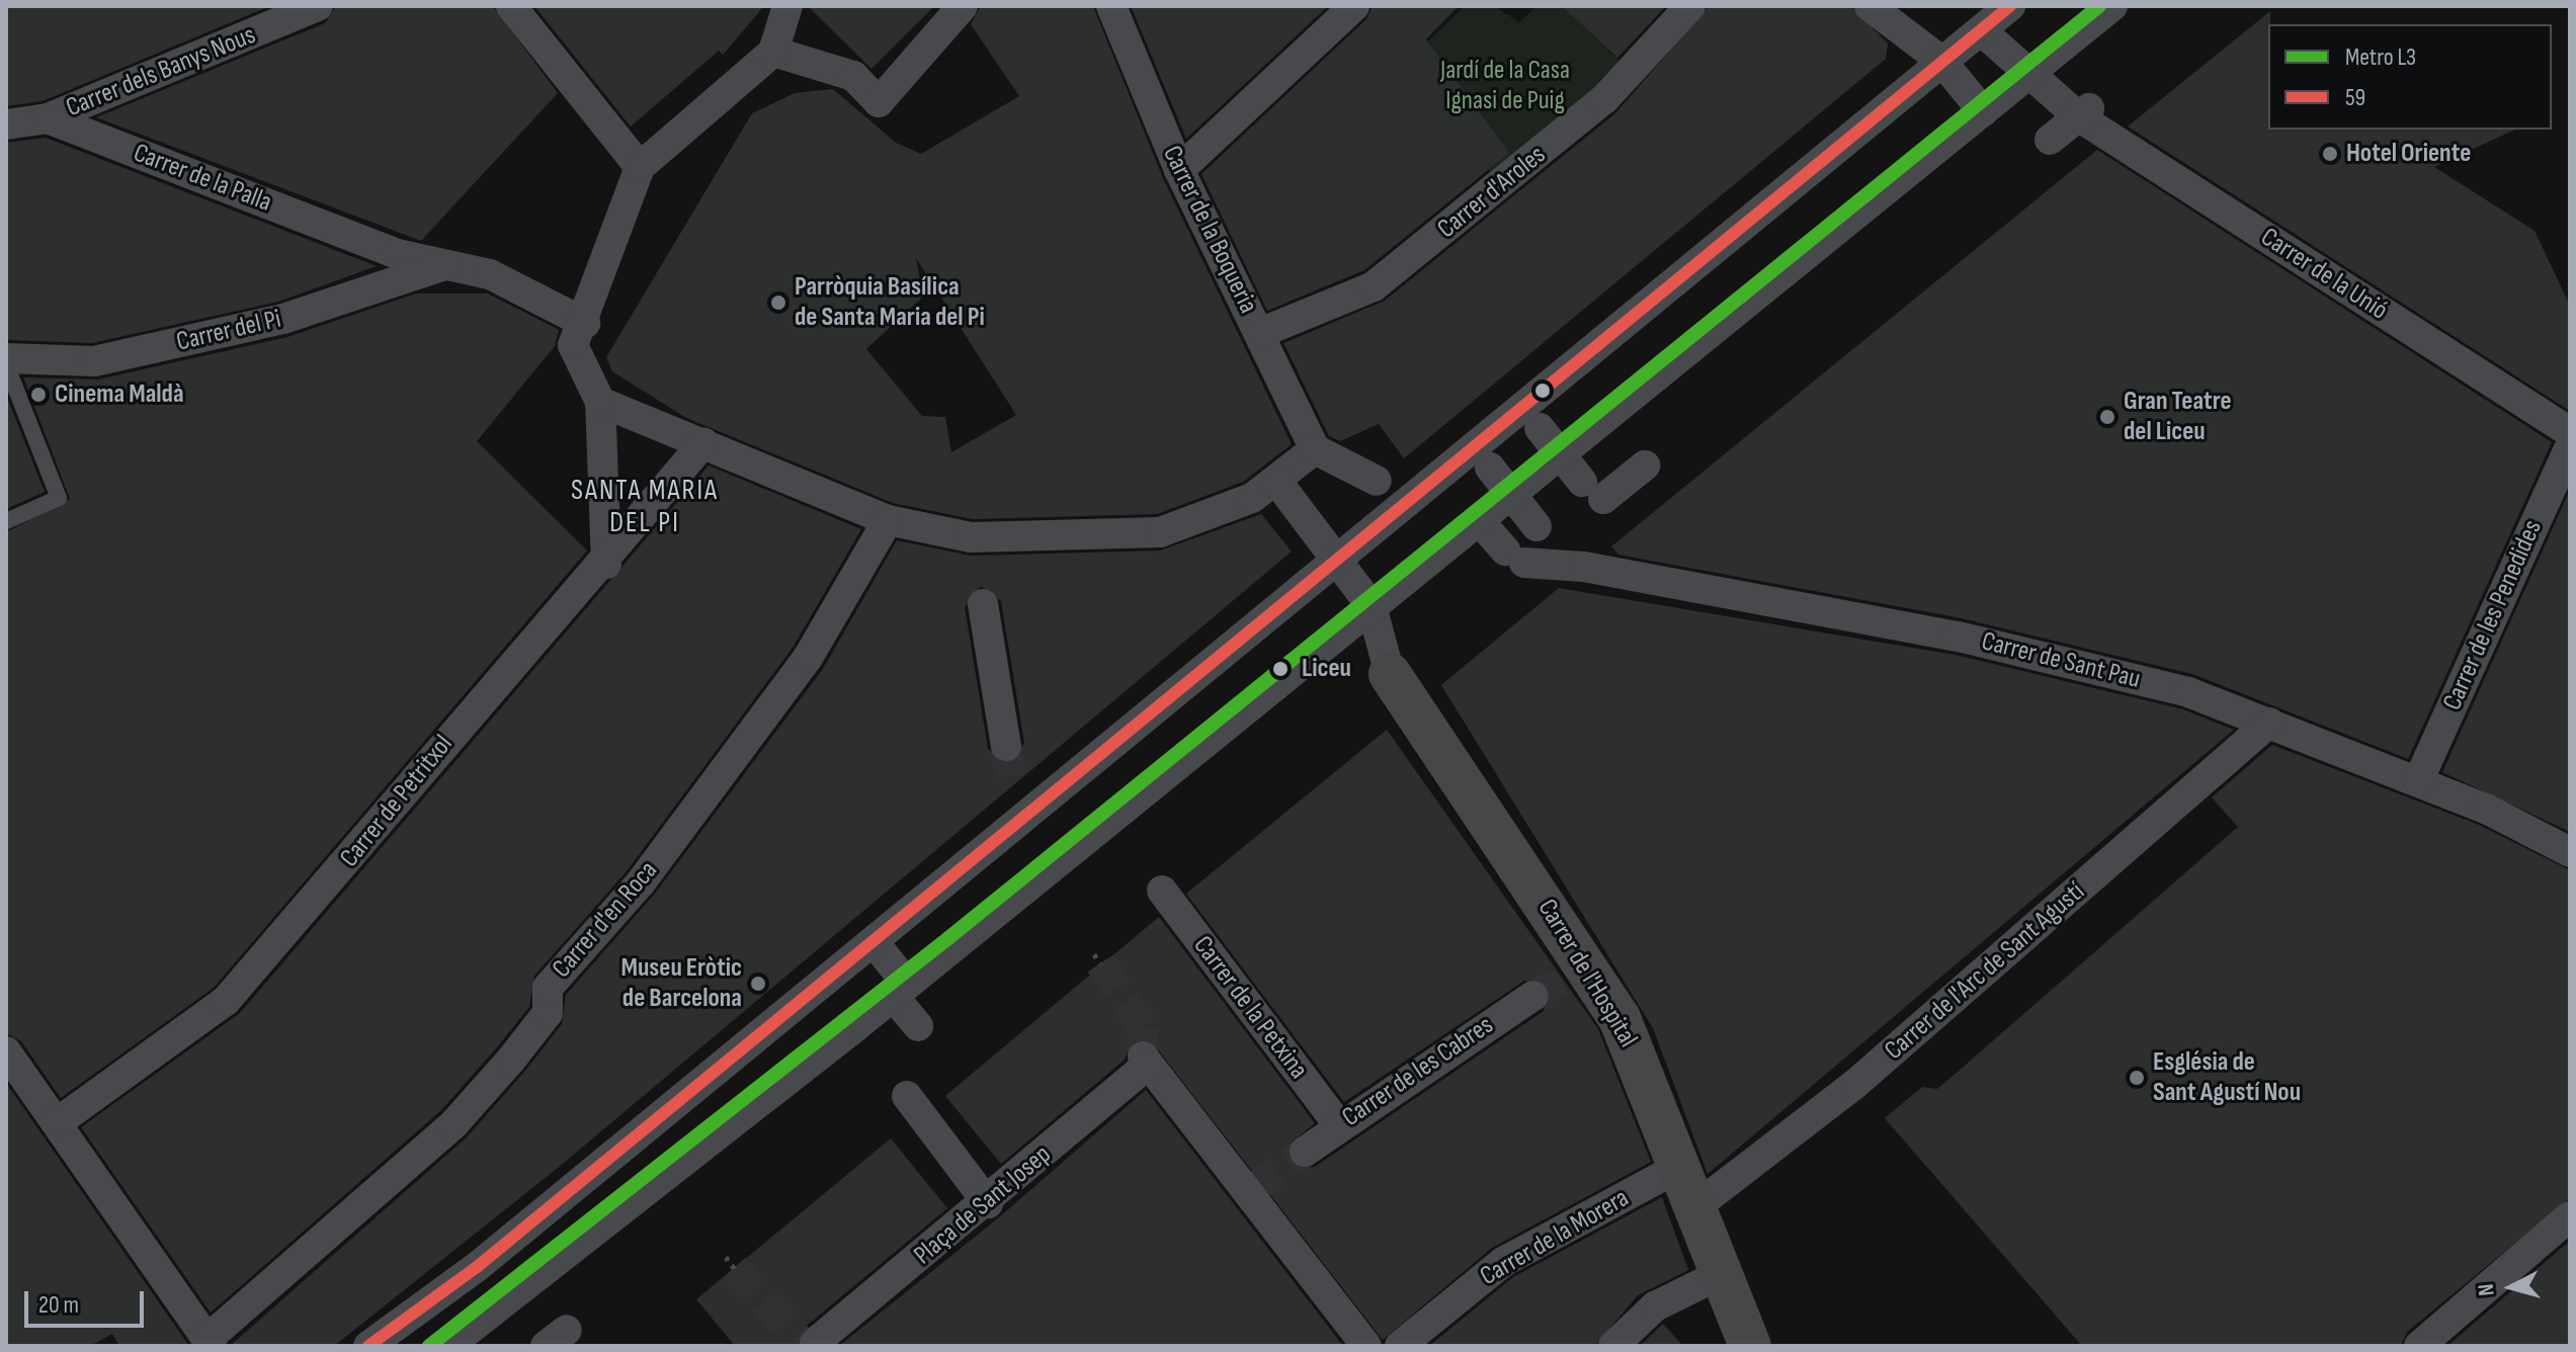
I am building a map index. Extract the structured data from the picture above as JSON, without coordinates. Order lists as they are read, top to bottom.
{
  "streets": {
    "street": [
      "Carrer dels Banys Nous",
      "Carrer de la Palla",
      "Carrer d'Aroles",
      "Carrer de la Boqueria",
      "Carrer de la Unió",
      "Carrer del Pi",
      "Carrer de les Penedides",
      "Carrer de Sant Pau",
      "Carrer de Petritxol",
      "Carrer d'en Roca",
      "Carrer de l'Arc de Sant Agustí",
      "Carrer de l'Hospital",
      "Carrer de la Petxina",
      "Carrer de les Cabres",
      "Plaça de Sant Josep",
      "Carrer de la Morera"
    ]
  },
  "crossings": [
    ["Carrer dels Banys Nous", "Carrer de la Palla"],
    ["Carrer de la Palla", "Carrer del Pi"],
    ["Carrer d'Aroles", "Carrer de la Boqueria"],
    ["Carrer de la Unió", "Carrer de les Penedides"],
    ["Carrer de les Penedides", "Carrer de Sant Pau"],
    ["Carrer de Sant Pau", "Carrer de l'Arc de Sant Agustí"],
    ["Carrer de l'Arc de Sant Agustí", "Carrer de l'Hospital"],
    ["Carrer de l'Hospital", "Carrer de la Morera"],
    ["Carrer de la Petxina", "Carrer de les Cabres"]
  ],
  "districts": ["SANTA MARIA DEL PI"],
  "parks": ["Jardí de la Casa Ignasi de Puig"],
  "places": [
    "Hotel Oriente",
    "Parròquia Basílica de Santa Maria del Pi",
    "Cinema Maldà",
    "Gran Teatre del Liceu",
    "Liceu",
    "Museu Eròtic de Barcelona",
    "Església de Sant Agustí Nou"
  ],
  "lines": ["metro line L3", "transit line 59"],
  "legend": ["Metro L3", "59"],
  "scale_bar": "20 m",
  "north": "left"
}
